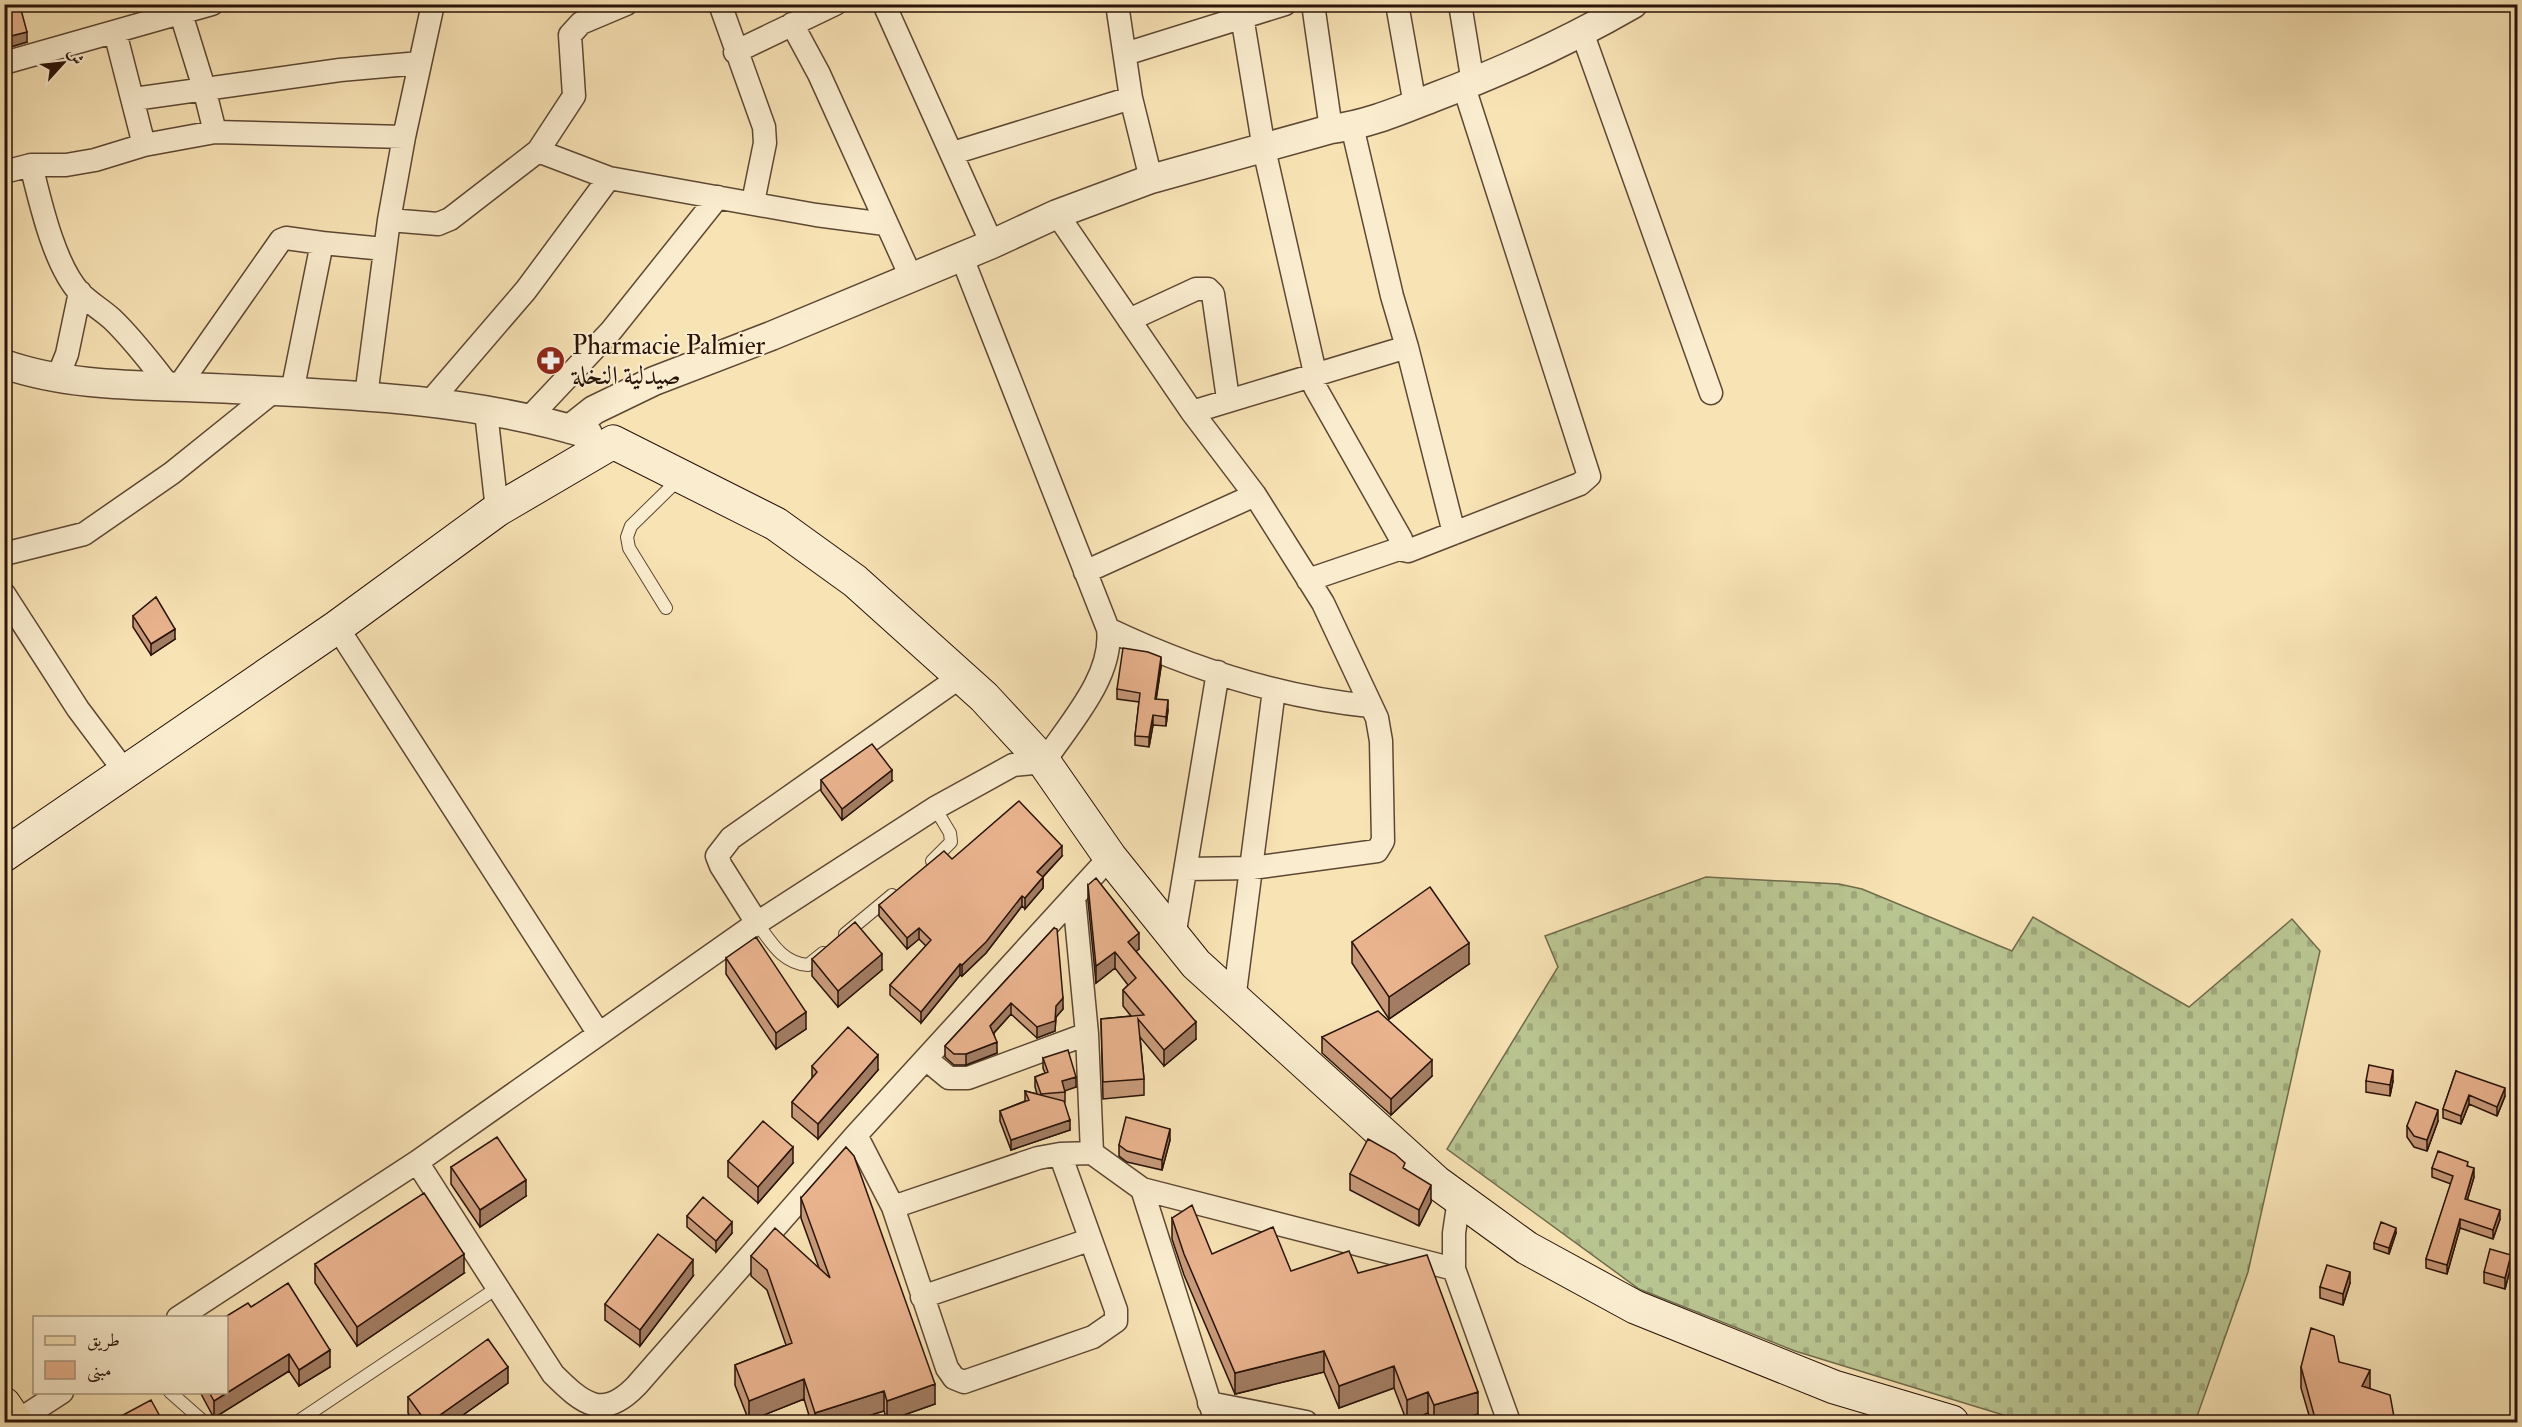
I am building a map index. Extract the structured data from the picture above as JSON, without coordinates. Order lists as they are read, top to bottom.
{
  "places": {
    "pharmacy": ["Pharmacie Palmier صيدلية النخلة"]
  },
  "legend": ["طريق", "مبنى"],
  "north": "top right"
}
